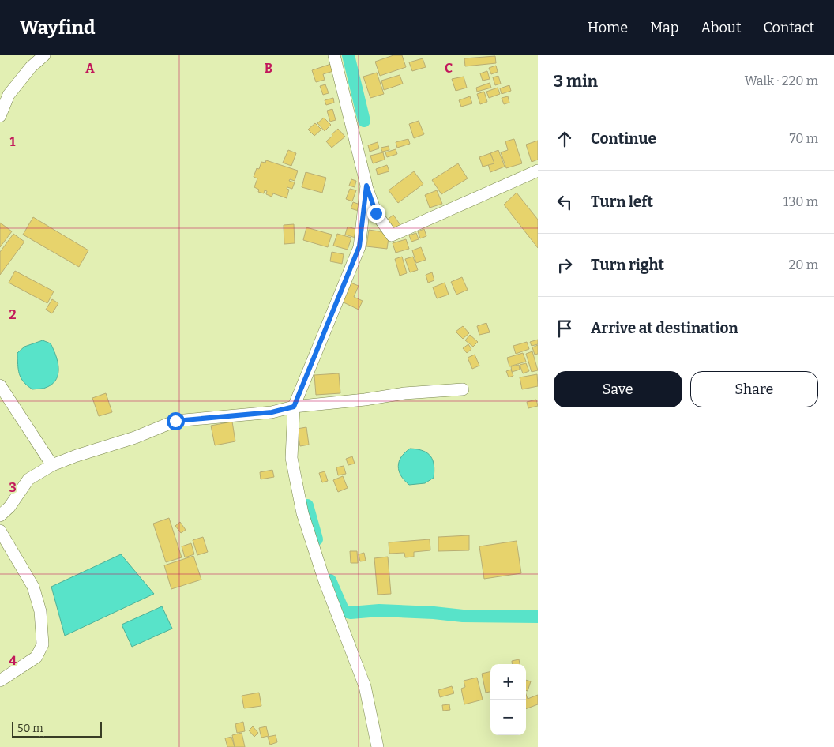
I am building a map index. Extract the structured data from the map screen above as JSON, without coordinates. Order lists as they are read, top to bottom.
{
  "scale_bar": "50 m",
  "page": {
    "header": "Wayfind",
    "nav": [
      "Home",
      "Map",
      "About",
      "Contact"
    ],
    "heading": ["3 min", "Walk · 220 m"],
    "list": [
      ["Continue", "70 m"],
      ["Turn left", "130 m"],
      ["Turn right", "20 m"],
      "Arrive at destination"
    ],
    "buttons": ["Save", "Share"],
    "map_buttons": ["+", "−"],
    "scale": "50 m"
  },
  "grid": {
    "columns": ["A", "B", "C"],
    "rows": [
      "1",
      "2",
      "3",
      "4"
    ]
  }
}
